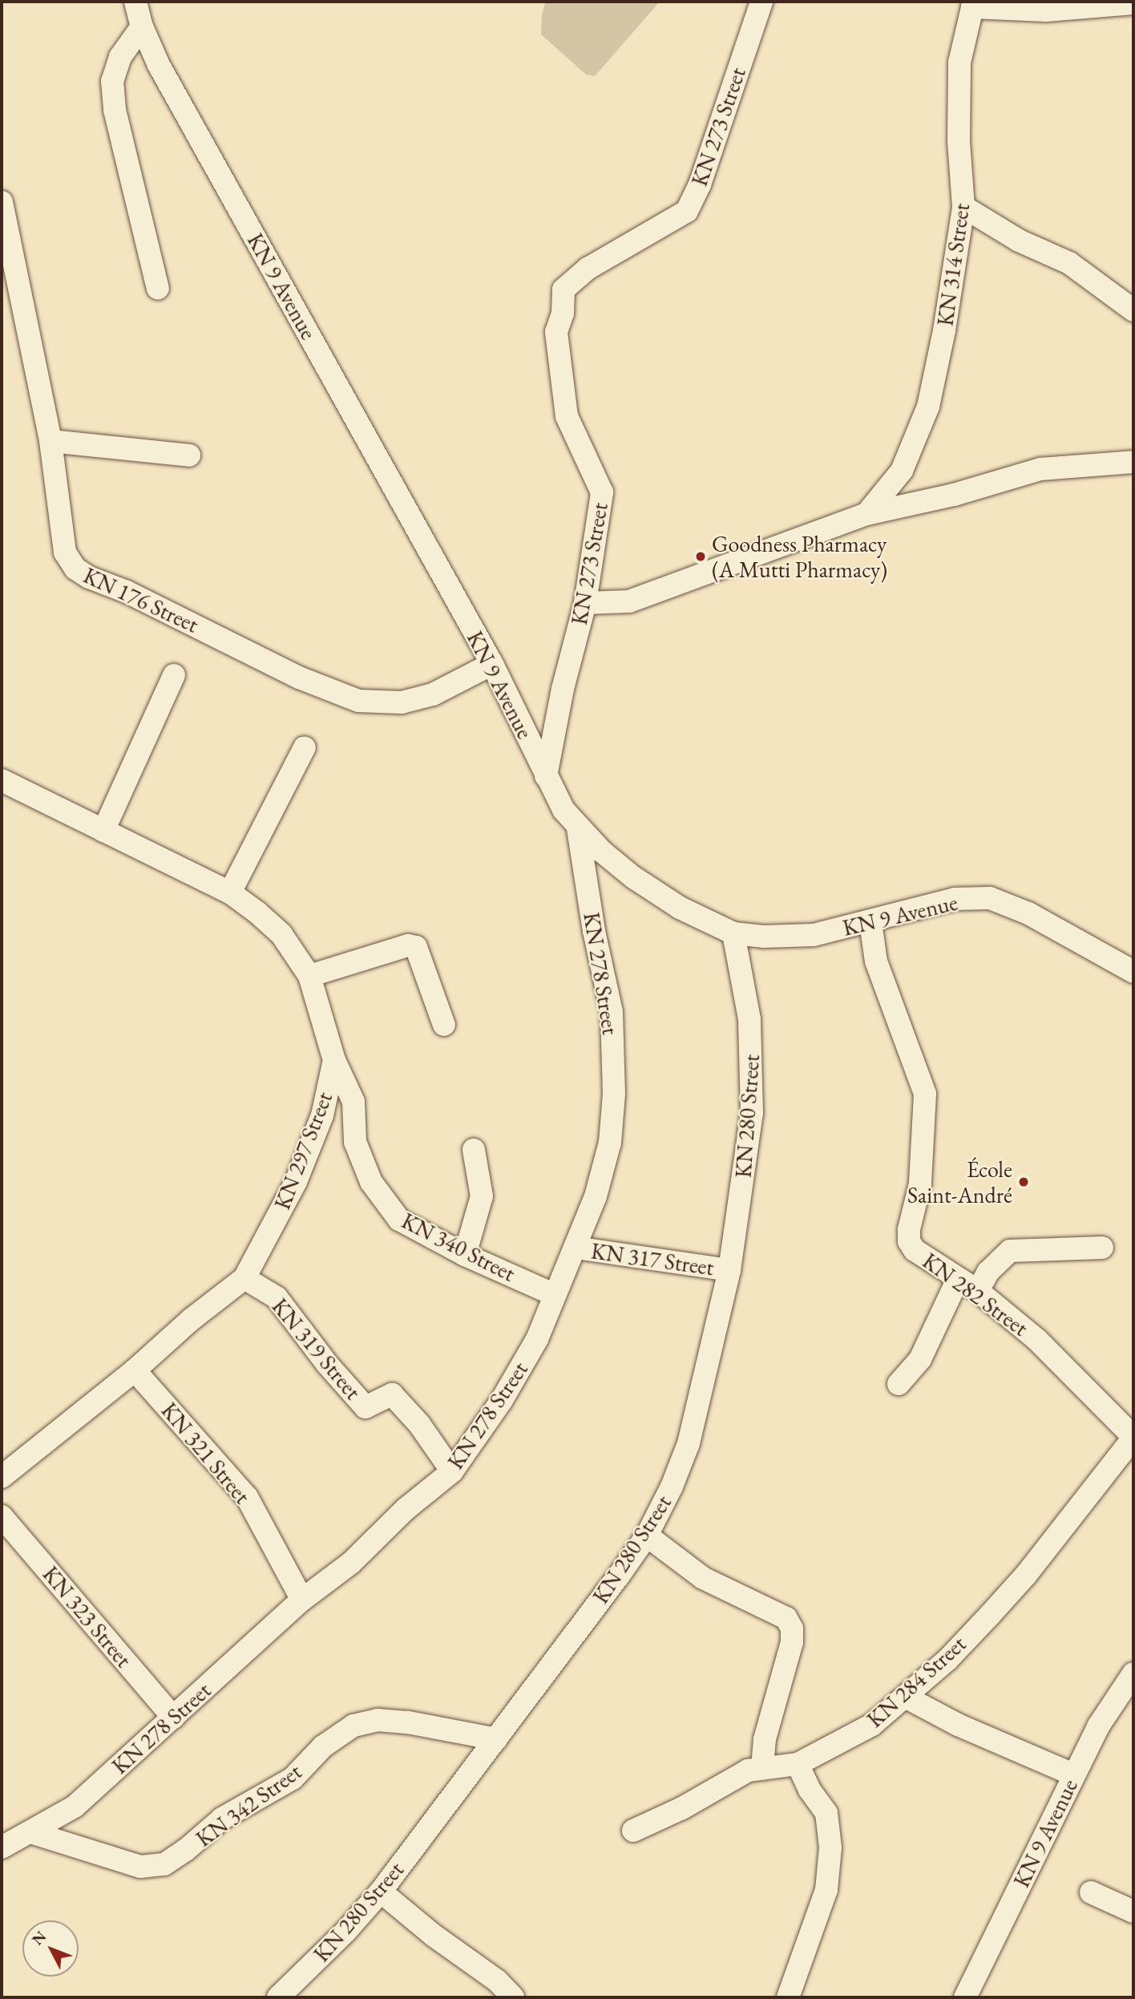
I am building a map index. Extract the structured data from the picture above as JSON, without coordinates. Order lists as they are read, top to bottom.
{
  "streets": {
    "street": [
      "KN 273 Street",
      "KN 314 Street",
      "KN 9 Avenue",
      "KN 176 Street",
      "KN 278 Street",
      "KN 280 Street",
      "KN 297 Street",
      "KN 340 Street",
      "KN 317 Street",
      "KN 282 Street",
      "KN 319 Street",
      "KN 321 Street",
      "KN 323 Street",
      "KN 284 Street",
      "KN 342 Street"
    ]
  },
  "crossings": [
    ["KN 273 Street", "KN 9 Avenue"],
    ["KN 9 Avenue", "KN 176 Street"],
    ["KN 9 Avenue", "KN 278 Street"],
    ["KN 9 Avenue", "KN 280 Street"],
    ["KN 9 Avenue", "KN 282 Street"],
    ["KN 278 Street", "KN 340 Street"],
    ["KN 278 Street", "KN 317 Street"],
    ["KN 278 Street", "KN 319 Street"],
    ["KN 278 Street", "KN 321 Street"],
    ["KN 278 Street", "KN 323 Street"],
    ["KN 278 Street", "KN 342 Street"],
    ["KN 280 Street", "KN 317 Street"],
    ["KN 280 Street", "KN 342 Street"],
    ["KN 297 Street", "KN 340 Street"],
    ["KN 297 Street", "KN 319 Street"],
    ["KN 297 Street", "KN 321 Street"],
    ["KN 282 Street", "KN 284 Street"]
  ],
  "places": ["Goodness Pharmacy (A Mutti Pharmacy)", "École Saint-André"],
  "north": "top left"
}
